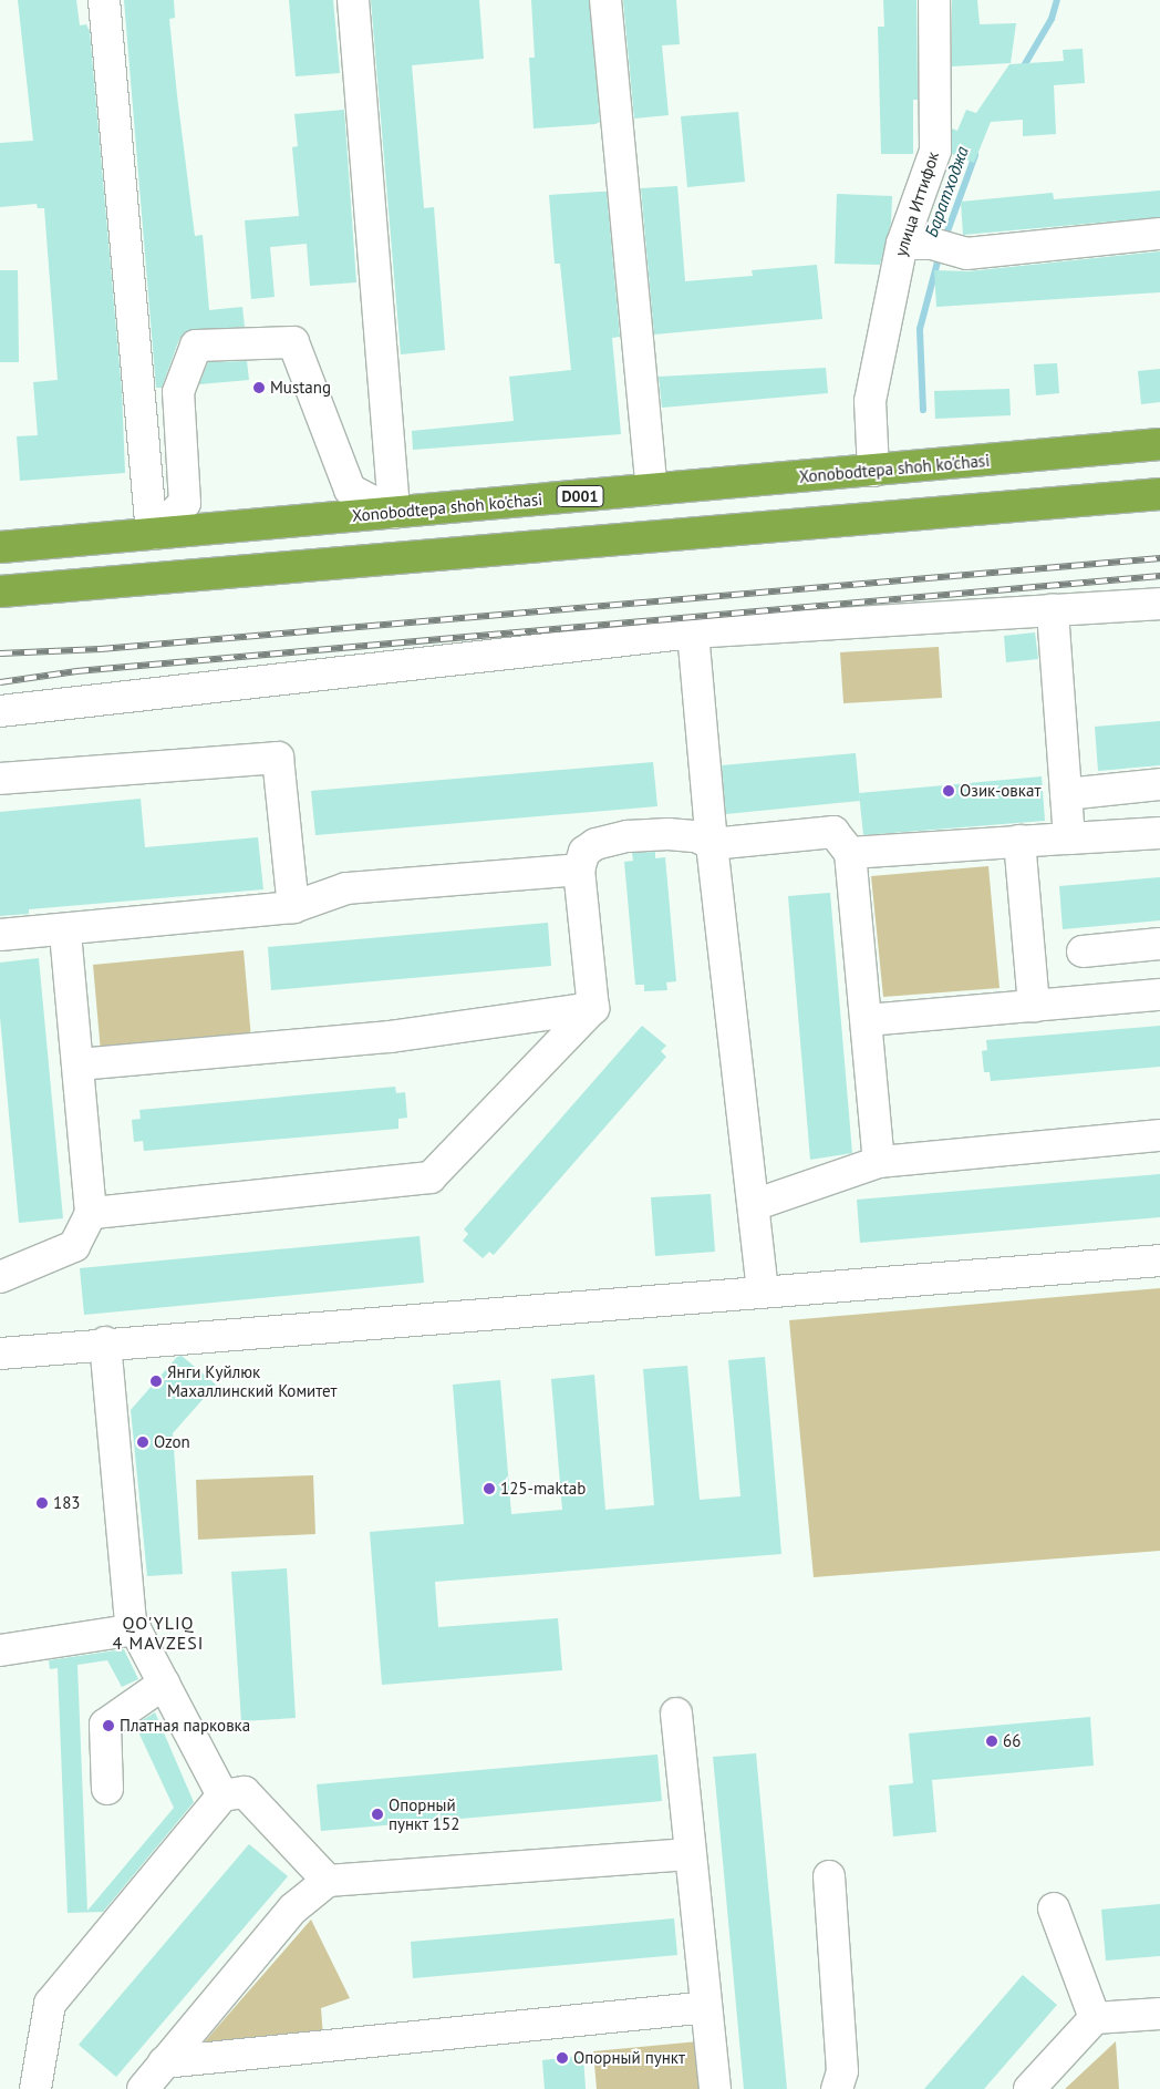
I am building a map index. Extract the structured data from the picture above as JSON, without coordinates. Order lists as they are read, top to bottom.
{
  "streets": {
    "highway": ["Xonobodtepa shoh ko'chasi", "D001"],
    "street": ["улица Иттифок"]
  },
  "crossings": [
    ["улица Иттифок", "Xonobodtepa shoh ko'chasi"]
  ],
  "districts": ["QO'YLIQ 4 MAVZESI"],
  "water": ["Баратходжа"],
  "places": [
    "Mustang",
    "Озик-овкат",
    "Янги Куйлюк Махаллинский Комитет",
    "Ozon",
    "125-maktab",
    "183",
    "Платная парковка",
    "66",
    "Опорный пункт 152",
    "Опорный пункт"
  ]
}
